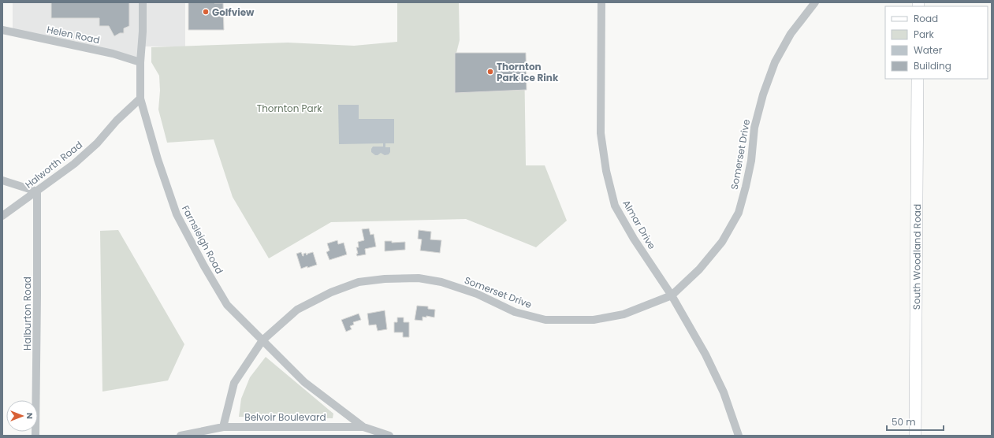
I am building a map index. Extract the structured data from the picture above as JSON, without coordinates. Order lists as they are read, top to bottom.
{
  "streets": {
    "street": [
      "Helen Road",
      "Somerset Drive",
      "Halworth Road",
      "Almar Drive",
      "Farnsleigh Road",
      "South Woodland Road",
      "Halburton Road",
      "Belvoir Boulevard"
    ]
  },
  "crossings": [
    ["Helen Road", "Farnsleigh Road"],
    ["Somerset Drive", "Almar Drive"],
    ["Somerset Drive", "Farnsleigh Road"],
    ["Somerset Drive", "Belvoir Boulevard"],
    ["Halworth Road", "Farnsleigh Road"],
    ["Halworth Road", "Halburton Road"],
    ["Farnsleigh Road", "Belvoir Boulevard"]
  ],
  "parks": ["Thornton Park"],
  "places": ["Golfview", "Thornton Park Ice Rink"],
  "legend": [
    "Road",
    "Park",
    "Water",
    "Building"
  ],
  "scale_bar": "50 m",
  "north": "right"
}
